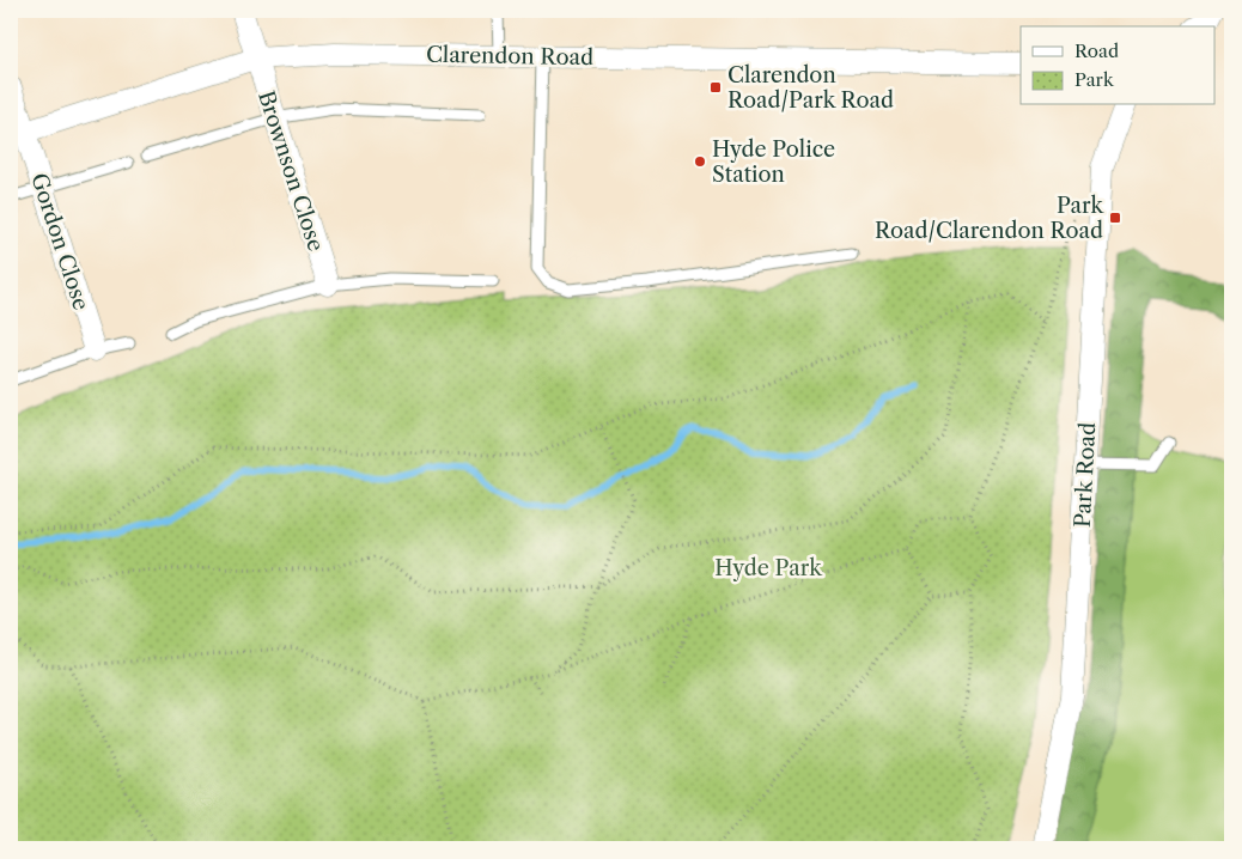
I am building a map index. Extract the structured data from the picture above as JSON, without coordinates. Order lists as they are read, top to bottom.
{
  "streets": {
    "street": [
      "Clarendon Road",
      "Brownson Close",
      "Gordon Close",
      "Park Road"
    ]
  },
  "crossings": [
    ["Clarendon Road", "Brownson Close"],
    ["Clarendon Road", "Gordon Close"]
  ],
  "parks": ["Hyde Park"],
  "places": {
    "transit": ["Clarendon Road/Park Road", "Park Road/Clarendon Road"],
    "other": ["Hyde Police Station"]
  },
  "legend": ["Road", "Park"]
}
